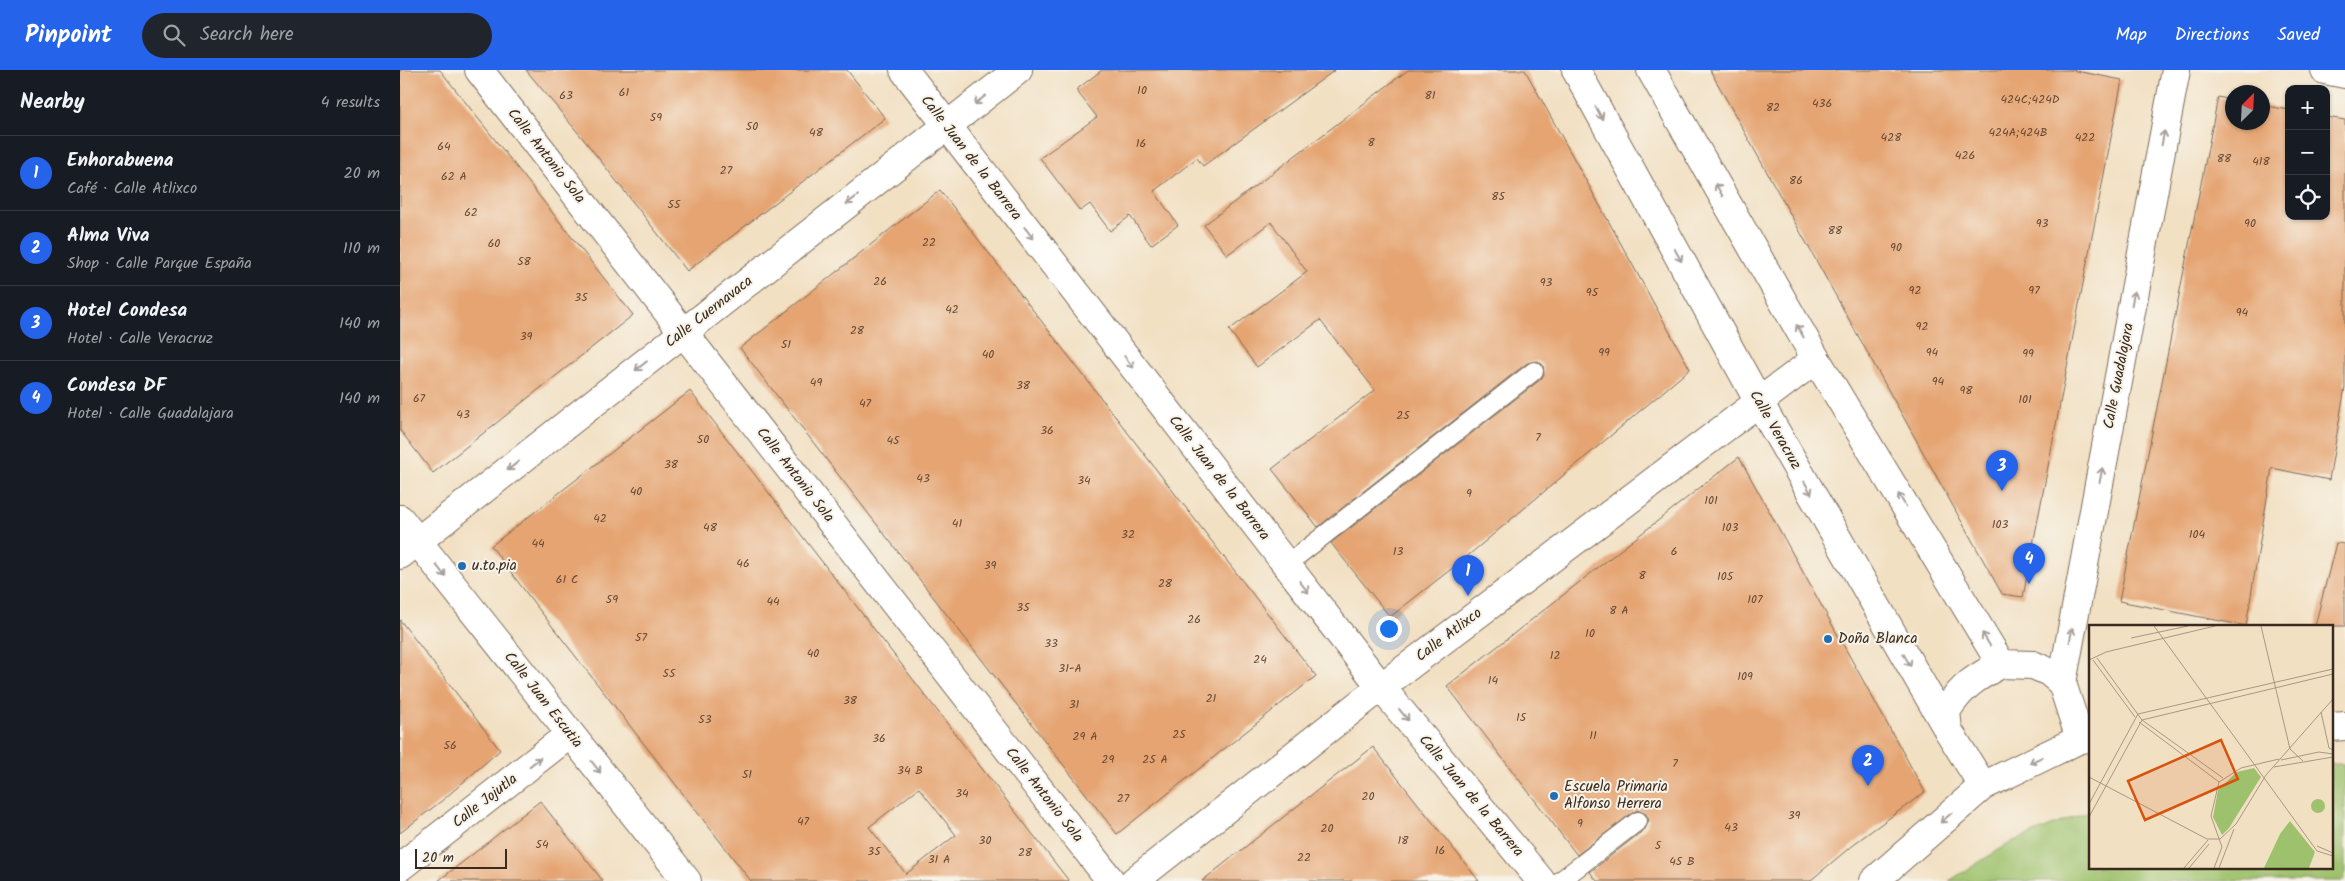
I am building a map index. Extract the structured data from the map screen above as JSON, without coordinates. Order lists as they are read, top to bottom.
{
  "streets": {
    "street": [
      "Calle Antonio Sola",
      "Calle Juan de la Barrera",
      "Calle Cuernavaca",
      "Calle Guadalajara",
      "Calle Veracruz",
      "Calle Atlixco",
      "Calle Juan Escutia",
      "Calle Jojutla"
    ]
  },
  "crossings": [
    ["Calle Antonio Sola", "Calle Cuernavaca"],
    ["Calle Juan de la Barrera", "Calle Cuernavaca"],
    ["Calle Juan de la Barrera", "Calle Atlixco"],
    ["Calle Cuernavaca", "Calle Juan Escutia"],
    ["Calle Guadalajara", "Calle Veracruz"],
    ["Calle Veracruz", "Calle Atlixco"],
    ["Calle Juan Escutia", "Calle Jojutla"]
  ],
  "one_way": [
    "Calle Juan de la Barrera",
    "Calle Cuernavaca",
    "Calle Guadalajara",
    "Calle Juan Escutia",
    "Calle Jojutla"
  ],
  "places": ["u.to.pia", "Doña Blanca", "Escuela Primaria Alfonso Herrera"],
  "house_numbers": [
    "10",
    "61",
    "63",
    "81",
    "424C;424D",
    "436",
    "82",
    "59",
    "50",
    "48",
    "424A;424B",
    "428",
    "422",
    "8",
    "16",
    "64",
    "426",
    "88",
    "418",
    "27",
    "62 A",
    "86",
    "85",
    "55",
    "62",
    "93",
    "90",
    "88",
    "22",
    "60",
    "90",
    "58",
    "26",
    "93",
    "92",
    "97",
    "95",
    "35",
    "42",
    "94",
    "92",
    "28",
    "39",
    "51",
    "99",
    "94",
    "99",
    "40",
    "94",
    "49",
    "38",
    "98",
    "67",
    "101",
    "47",
    "43",
    "25",
    "36",
    "7",
    "50",
    "45",
    "38",
    "43",
    "34",
    "40",
    "9",
    "101",
    "42",
    "41",
    "103",
    "48",
    "103",
    "32",
    "104",
    "44",
    "13",
    "6",
    "46",
    "39",
    "8",
    "105",
    "61 C",
    "28",
    "59",
    "107",
    "44",
    "35",
    "8 A",
    "26",
    "10",
    "57",
    "33",
    "40",
    "12",
    "24",
    "31-A",
    "55",
    "109",
    "14",
    "21",
    "38",
    "31",
    "15",
    "53",
    "25",
    "11",
    "29 A",
    "36",
    "56",
    "29",
    "25 A",
    "7",
    "34 B",
    "51",
    "34",
    "20",
    "27",
    "39",
    "47",
    "9",
    "43",
    "20",
    "30",
    "18",
    "54",
    "5",
    "16",
    "35",
    "28",
    "22",
    "31 A",
    "45 B"
  ],
  "scale_bar": "20 m",
  "north": "top right",
  "page": {
    "header": "Pinpoint",
    "search": "Search here",
    "nav": ["Map", "Directions", "Saved"],
    "heading": ["Nearby", "4 results"],
    "map_buttons": ["+", "−"],
    "list": [
      {
        "mark": "1",
        "name": "Enhorabuena",
        "note": "Café · Calle Atlixco",
        "value": "20 m"
      },
      {
        "mark": "2",
        "name": "Alma Viva",
        "note": "Shop · Calle Parque España",
        "value": "110 m"
      },
      {
        "mark": "3",
        "name": "Hotel Condesa",
        "note": "Hotel · Calle Veracruz",
        "value": "140 m"
      },
      {
        "mark": "4",
        "name": "Condesa DF",
        "note": "Hotel · Calle Guadalajara",
        "value": "140 m"
      }
    ],
    "pins": [
      "3",
      "4",
      "1",
      "2"
    ],
    "scale": "20 m"
  }
}
